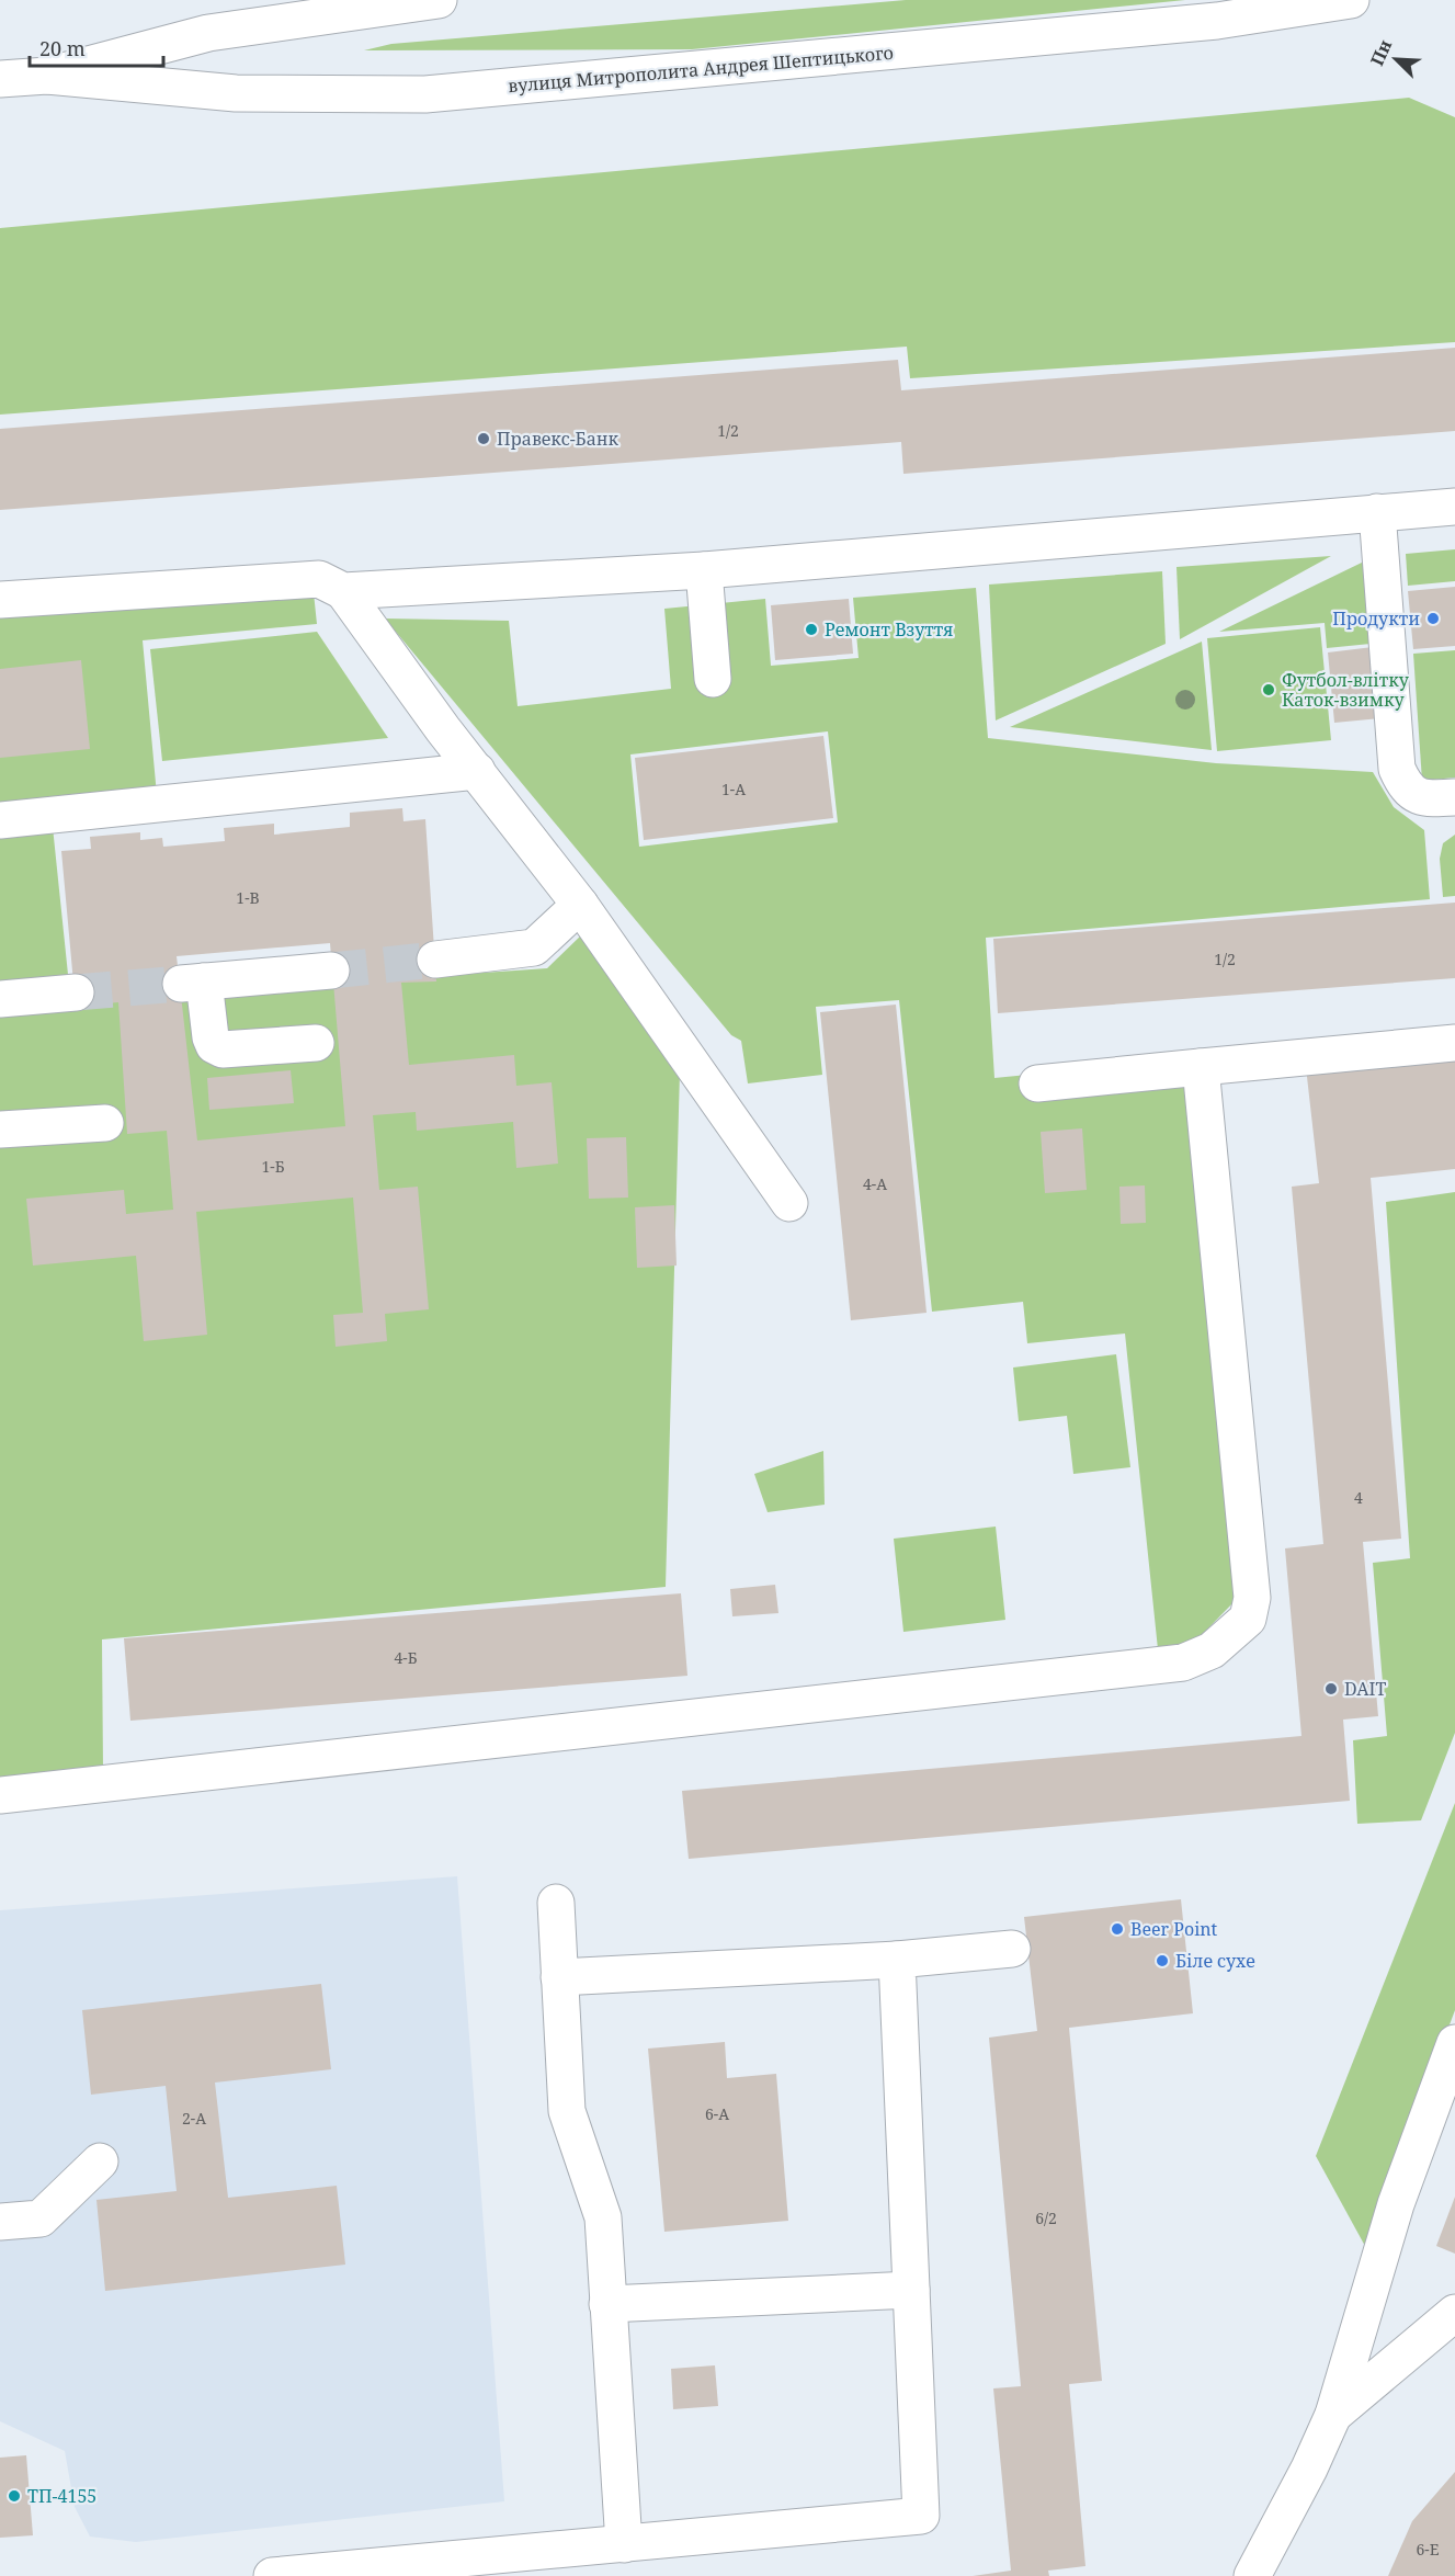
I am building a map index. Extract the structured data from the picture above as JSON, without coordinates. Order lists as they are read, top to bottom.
{
  "streets": {
    "main road": ["вулиця Митрополита Андрея Шептицького"]
  },
  "places": [
    "Правекс-Банк",
    "Продукти",
    "Ремонт Взуття",
    "Футбол-влітку Каток-взимку",
    "DAIT",
    "Beer Point",
    "Біле сухе",
    "ТП-4155"
  ],
  "house_numbers": [
    "1/2",
    "1-А",
    "1-В",
    "1/2",
    "1-Б",
    "4-А",
    "4",
    "4-Б",
    "6-А",
    "2-А",
    "6/2",
    "6-Е"
  ],
  "scale_bar": "20 m",
  "north": "top left"
}
